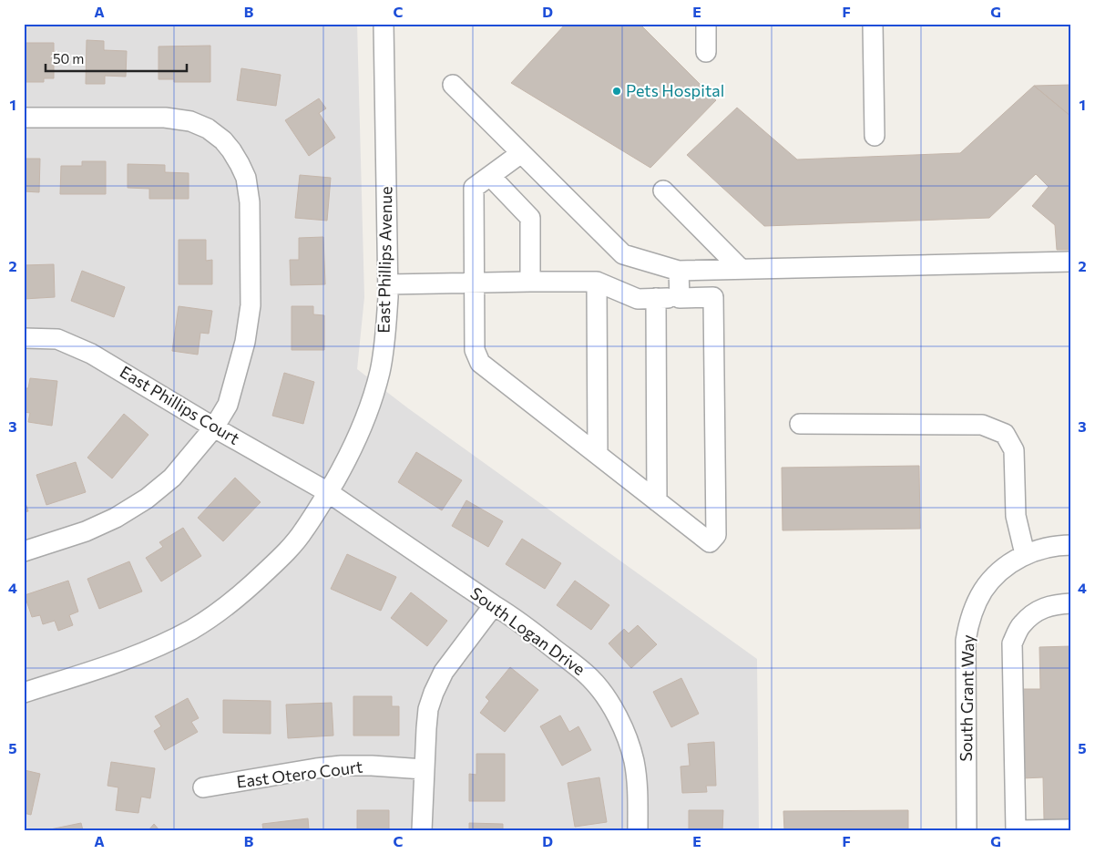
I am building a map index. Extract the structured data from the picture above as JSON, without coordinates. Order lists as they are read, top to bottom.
{
  "streets": {
    "street": [
      "East Phillips Avenue",
      "East Phillips Court",
      "South Logan Drive",
      "South Grant Way",
      "East Otero Court"
    ]
  },
  "crossings": [
    ["East Phillips Avenue", "East Phillips Court"],
    ["East Phillips Avenue", "South Logan Drive"],
    ["East Phillips Court", "South Logan Drive"]
  ],
  "places": ["Pets Hospital"],
  "scale_bar": "50 m",
  "grid": {
    "columns": [
      "A",
      "B",
      "C",
      "D",
      "E",
      "F",
      "G"
    ],
    "rows": [
      "1",
      "2",
      "3",
      "4",
      "5"
    ]
  }
}
